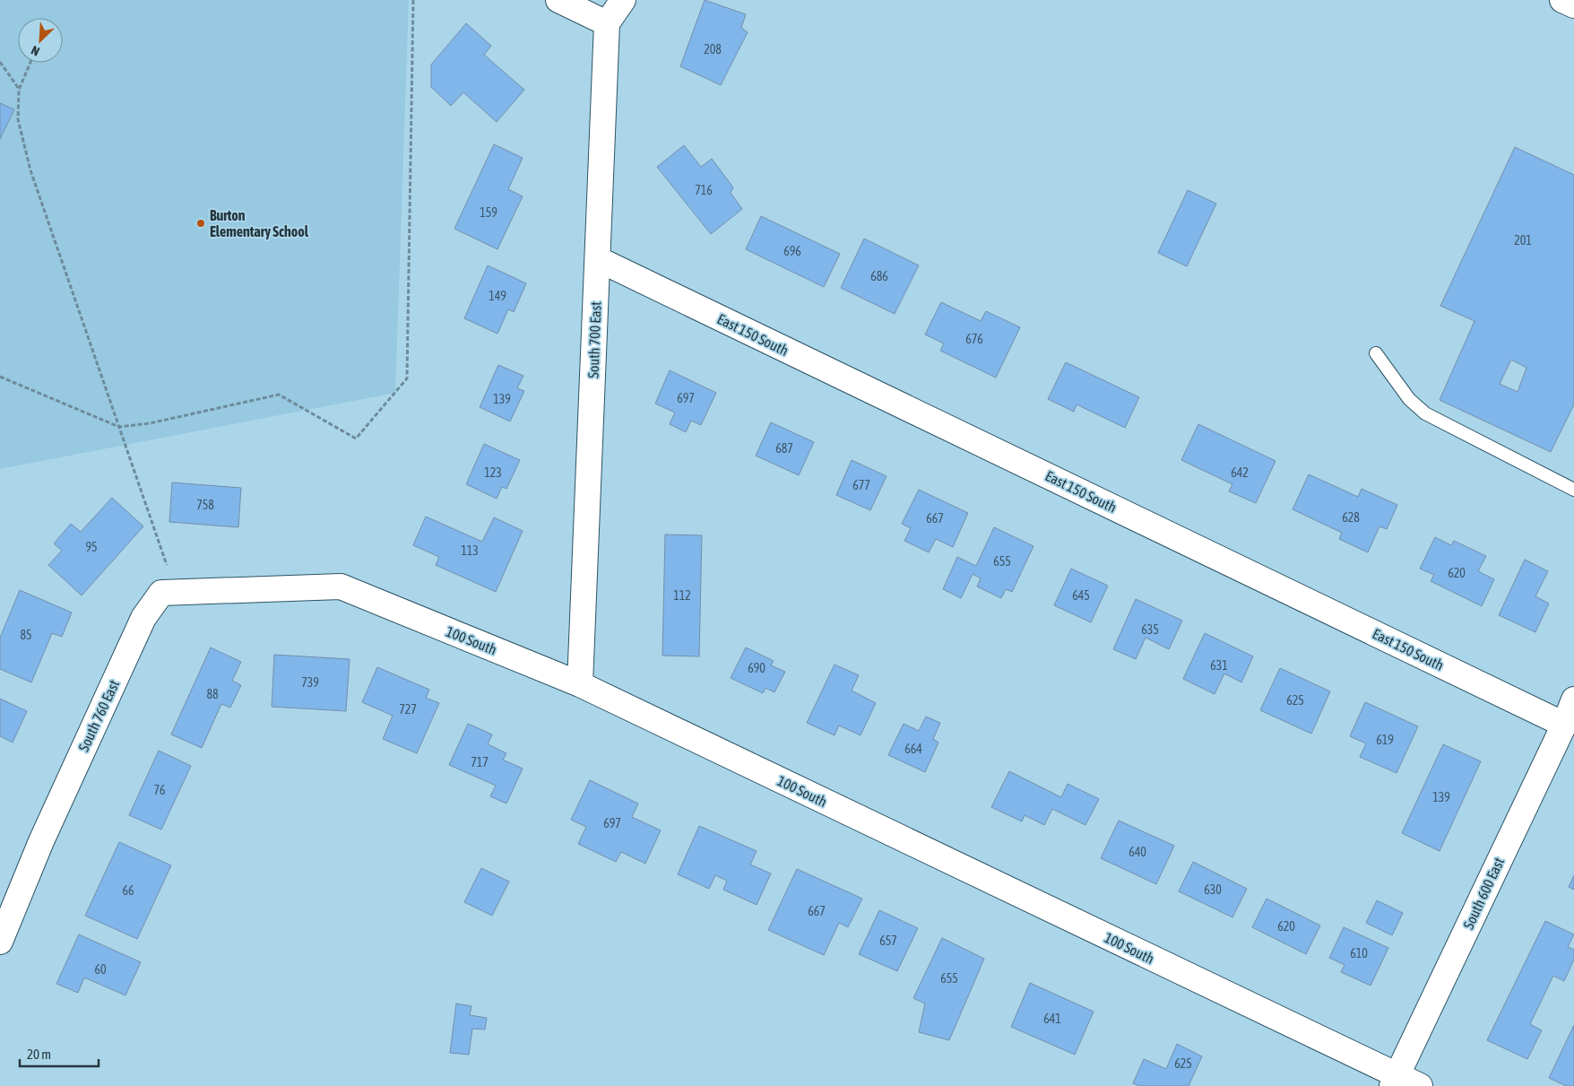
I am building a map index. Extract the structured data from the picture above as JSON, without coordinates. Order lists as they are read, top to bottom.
{
  "streets": {
    "street": [
      "East 150 South",
      "South 700 East",
      "100 South",
      "South 760 East",
      "South 600 East"
    ]
  },
  "crossings": [
    ["East 150 South", "South 700 East"],
    ["East 150 South", "South 600 East"],
    ["South 700 East", "100 South"],
    ["100 South", "South 760 East"],
    ["100 South", "South 600 East"]
  ],
  "places": ["Burton Elementary School"],
  "house_numbers": [
    "208",
    "716",
    "159",
    "201",
    "696",
    "686",
    "149",
    "676",
    "697",
    "139",
    "687",
    "123",
    "642",
    "677",
    "758",
    "628",
    "667",
    "95",
    "113",
    "655",
    "620",
    "112",
    "645",
    "635",
    "85",
    "631",
    "690",
    "739",
    "88",
    "625",
    "727",
    "619",
    "664",
    "717",
    "76",
    "139",
    "697",
    "640",
    "630",
    "66",
    "667",
    "620",
    "657",
    "610",
    "60",
    "655",
    "641",
    "625"
  ],
  "scale_bar": "20 m",
  "north": "bottom left"
}
